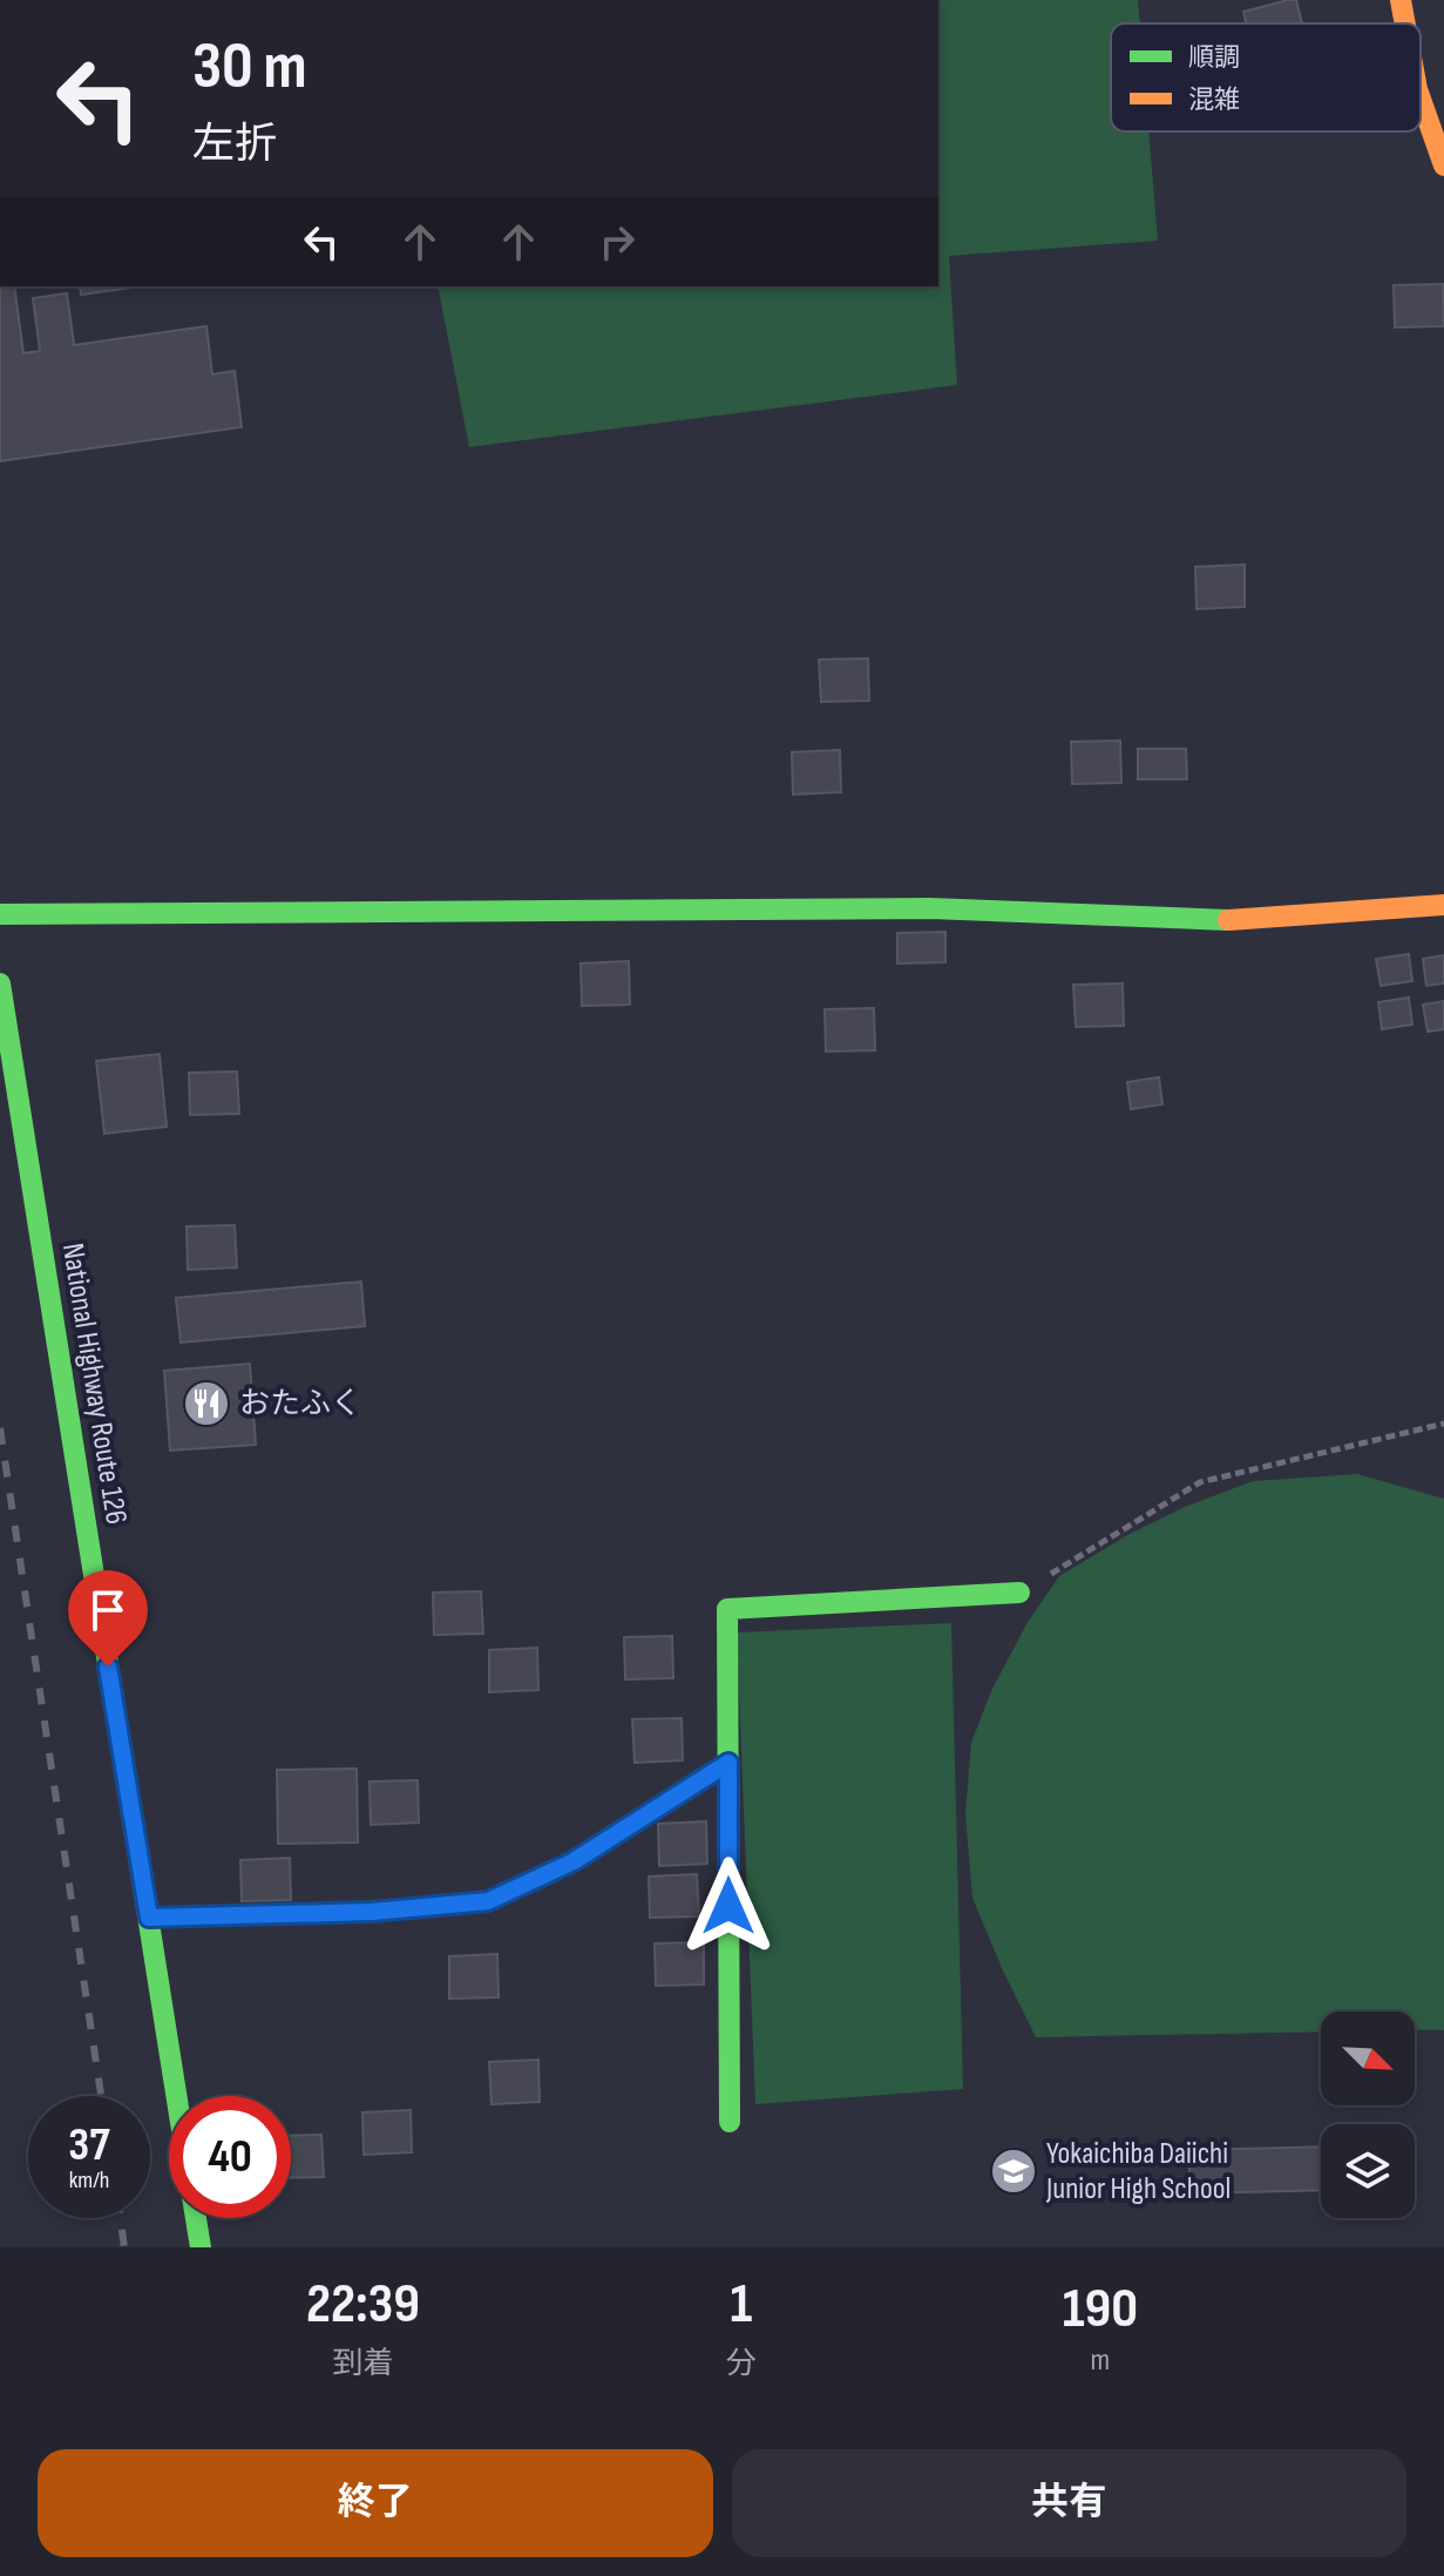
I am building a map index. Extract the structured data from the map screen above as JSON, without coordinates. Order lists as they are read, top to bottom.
{
  "streets": {
    "main road": ["National Highway Route 126"]
  },
  "places": {
    "restaurant": ["おたふく"],
    "school or university": ["Yokaichiba Daiichi Junior High School"]
  },
  "legend": ["順調", "混雑"],
  "north": "bottom right",
  "page": {
    "turn": ["30 m", "左折"],
    "speed": "37 km/h",
    "limit": "40",
    "eta": [
      "22:39",
      "到着",
      "1",
      "分",
      "190",
      "m"
    ],
    "buttons": ["終了", "共有"]
  }
}
